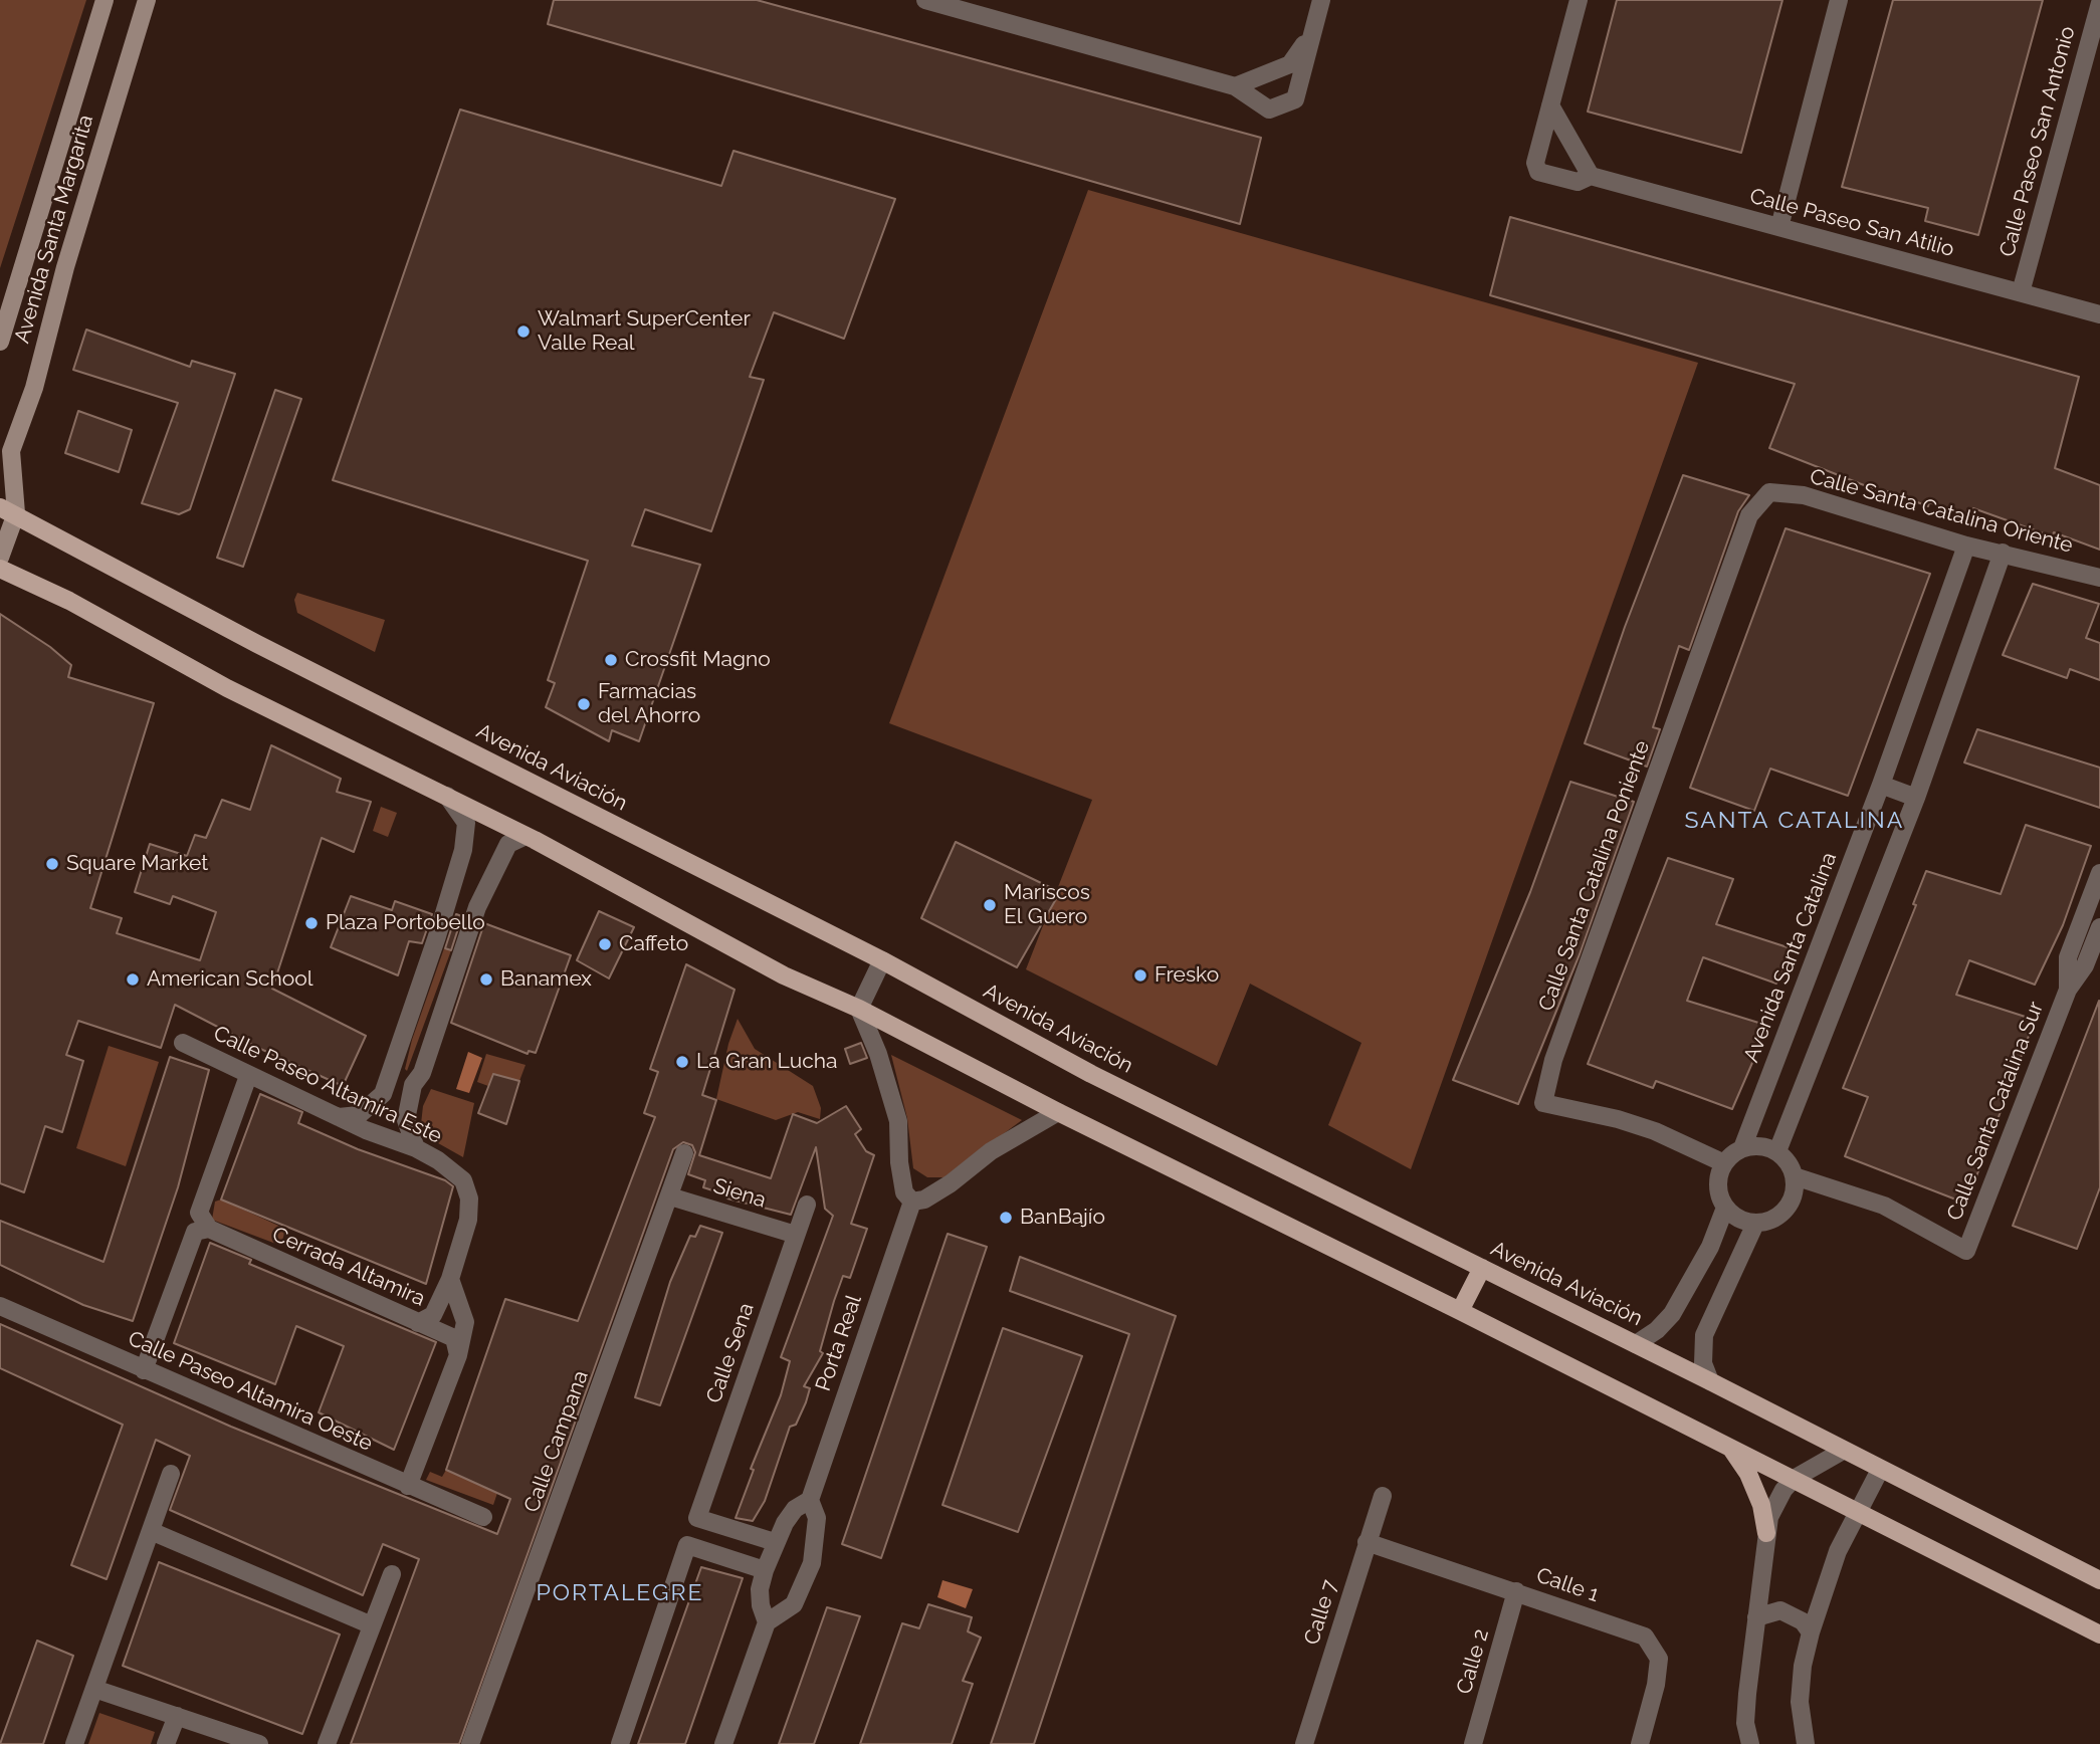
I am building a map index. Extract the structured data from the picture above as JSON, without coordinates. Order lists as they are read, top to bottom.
{
  "streets": {
    "main road": ["Avenida Santa Margarita", "Avenida Aviación"],
    "street": [
      "Calle Paseo San Antonio",
      "Calle Paseo San Atilio",
      "Calle Santa Catalina Oriente",
      "Calle Santa Catalina Poniente",
      "Avenida Santa Catalina",
      "Calle Paseo Altamira Este",
      "Calle Santa Catalina Sur",
      "Siena",
      "Cerrada Altamira",
      "Porta Real",
      "Calle Sena",
      "Calle Paseo Altamira Oeste",
      "Calle Campana",
      "Calle 1",
      "Calle 7",
      "Calle 2"
    ]
  },
  "crossings": [
    ["Calle Paseo San Antonio", "Calle Paseo San Atilio"],
    ["Avenida Santa Margarita", "Avenida Aviación"],
    ["Calle Santa Catalina Oriente", "Calle Santa Catalina Poniente"],
    ["Calle Santa Catalina Oriente", "Avenida Santa Catalina"],
    ["Calle Santa Catalina Poniente", "Avenida Santa Catalina"],
    ["Calle Santa Catalina Poniente", "Calle Santa Catalina Sur"],
    ["Avenida Santa Catalina", "Calle Santa Catalina Sur"],
    ["Siena", "Calle Sena"],
    ["Siena", "Calle Campana"],
    ["Porta Real", "Calle Sena"],
    ["Calle 1", "Calle 7"],
    ["Calle 1", "Calle 2"]
  ],
  "districts": ["SANTA CATALINA", "PORTALEGRE"],
  "places": [
    "Walmart SuperCenter Valle Real",
    "Crossfit Magno",
    "Farmacias del Ahorro",
    "Square Market",
    "Mariscos El Guero",
    "Plaza Portobello",
    "Caffeto",
    "Fresko",
    "American School",
    "Banamex",
    "La Gran Lucha",
    "BanBajío"
  ]
}
